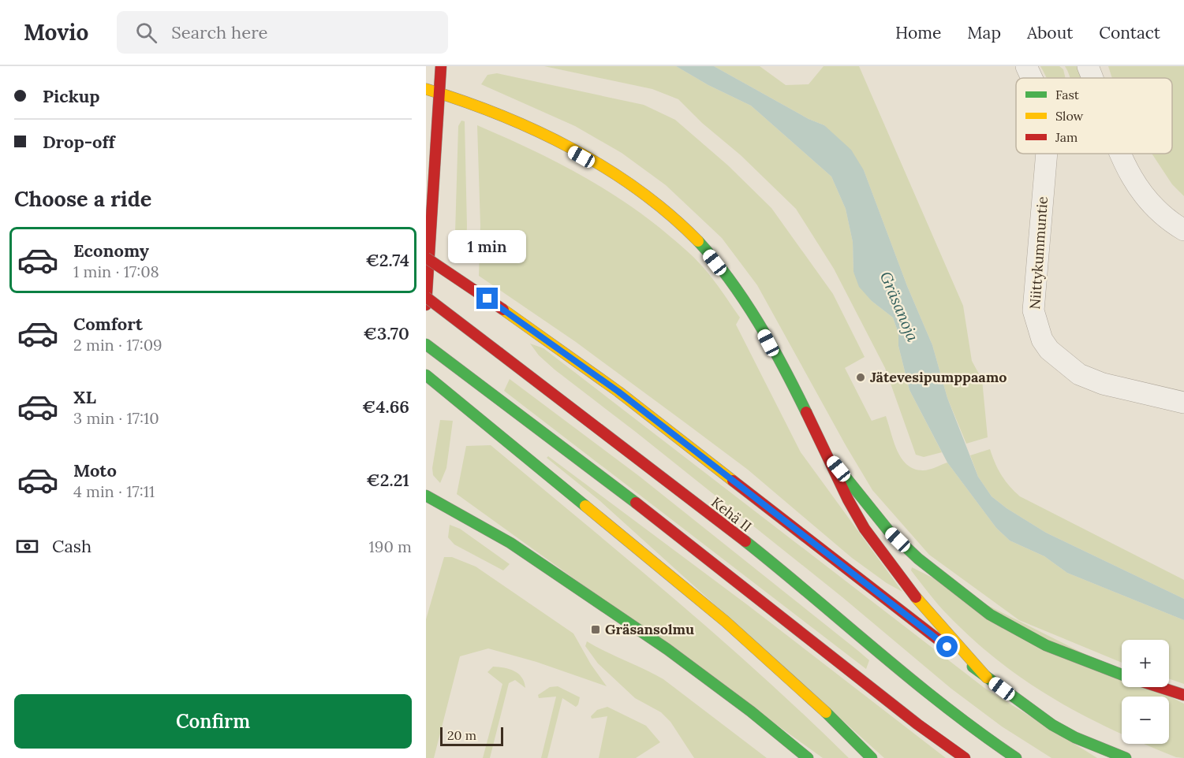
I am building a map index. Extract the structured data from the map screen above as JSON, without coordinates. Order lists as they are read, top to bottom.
{
  "streets": {
    "main road": ["Kehä II"],
    "street": ["Niittykummuntie"]
  },
  "water": ["Gräsanoja"],
  "places": {
    "other": ["Jätevesipumppaamo"],
    "transit": ["Gräsansolmu"]
  },
  "legend": ["Fast", "Slow", "Jam"],
  "scale_bar": "20 m",
  "page": {
    "header": "Movio",
    "search": "Search here",
    "nav": [
      "Home",
      "Map",
      "About",
      "Contact"
    ],
    "banner": ["Pickup", "Drop-off"],
    "heading": "Choose a ride",
    "list": [
      {
        "name": "Economy",
        "note": "1 min · 17:08",
        "value": "€2.74"
      },
      {
        "name": "Comfort",
        "note": "2 min · 17:09",
        "value": "€3.70"
      },
      {
        "name": "XL",
        "note": "3 min · 17:10",
        "value": "€4.66"
      },
      {
        "name": "Moto",
        "note": "4 min · 17:11",
        "value": "€2.21"
      }
    ],
    "bubble": "1 min",
    "pay": ["Cash", "190 m"],
    "map_buttons": ["+", "−"],
    "buttons": "Confirm",
    "scale": "20 m"
  }
}
